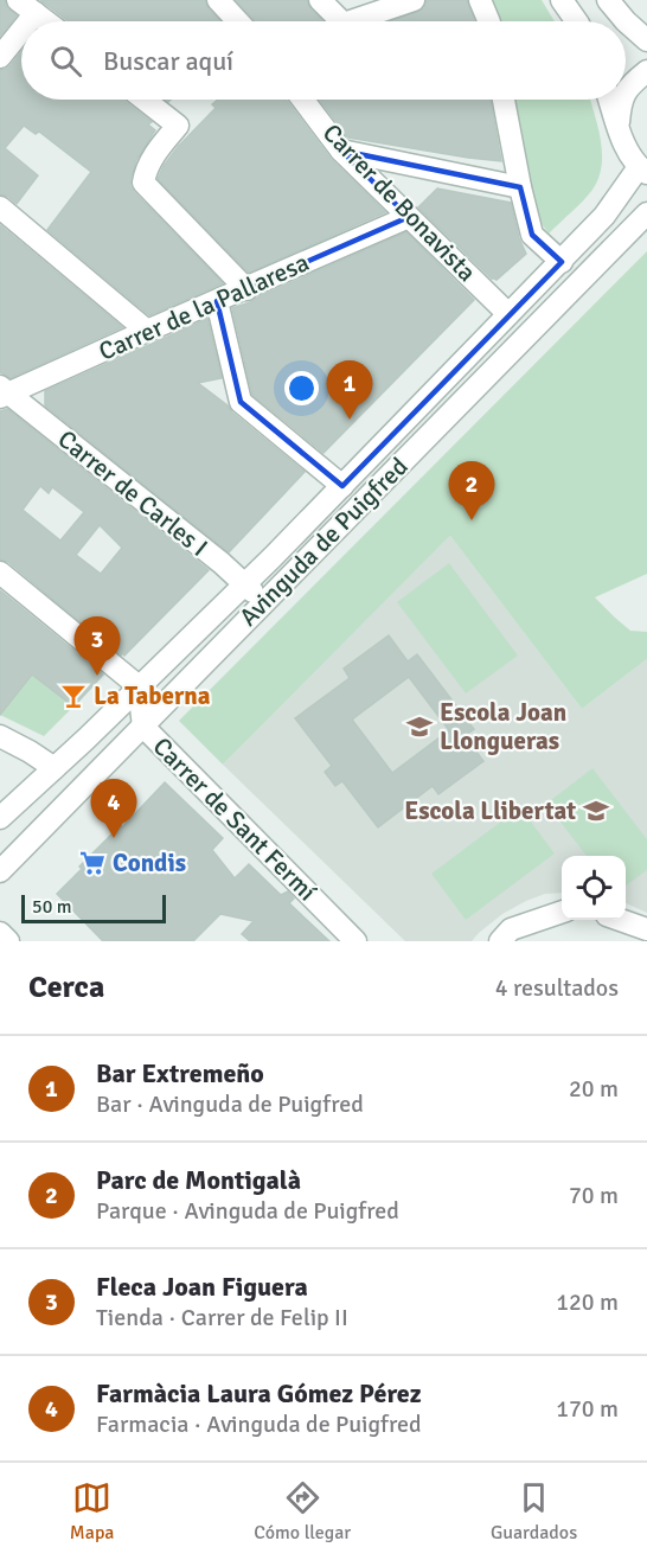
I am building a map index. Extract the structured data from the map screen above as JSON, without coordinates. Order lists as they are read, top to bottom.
{
  "streets": {
    "street": [
      "Carrer de Bonavista",
      "Carrer de la Pallaresa",
      "Carrer de Carles I",
      "Avinguda de Puigfred",
      "Carrer de Sant Fermí"
    ]
  },
  "crossings": [
    ["Carrer de Bonavista", "Carrer de la Pallaresa"],
    ["Carrer de Bonavista", "Avinguda de Puigfred"],
    ["Carrer de la Pallaresa", "Carrer de Carles I"],
    ["Carrer de Carles I", "Avinguda de Puigfred"],
    ["Avinguda de Puigfred", "Carrer de Sant Fermí"]
  ],
  "places": {
    "bar": ["La Taberna"],
    "school or university": ["Escola Joan Llongueras", "Escola Llibertat"],
    "supermarket": ["Condis"]
  },
  "scale_bar": "50 m",
  "page": {
    "search": "Buscar aquí",
    "pins": [
      "1",
      "2",
      "3",
      "4"
    ],
    "scale": "50 m",
    "heading": ["Cerca", "4 resultados"],
    "list": [
      {
        "mark": "1",
        "name": "Bar Extremeño",
        "note": "Bar · Avinguda de Puigfred",
        "value": "20 m"
      },
      {
        "mark": "2",
        "name": "Parc de Montigalà",
        "note": "Parque · Avinguda de Puigfred",
        "value": "70 m"
      },
      {
        "mark": "3",
        "name": "Fleca Joan Figuera",
        "note": "Tienda · Carrer de Felip II",
        "value": "120 m"
      },
      {
        "mark": "4",
        "name": "Farmàcia Laura Gómez Pérez",
        "note": "Farmacia · Avinguda de Puigfred",
        "value": "170 m"
      }
    ],
    "nav": ["Mapa", "Cómo llegar", "Guardados"]
  }
}
